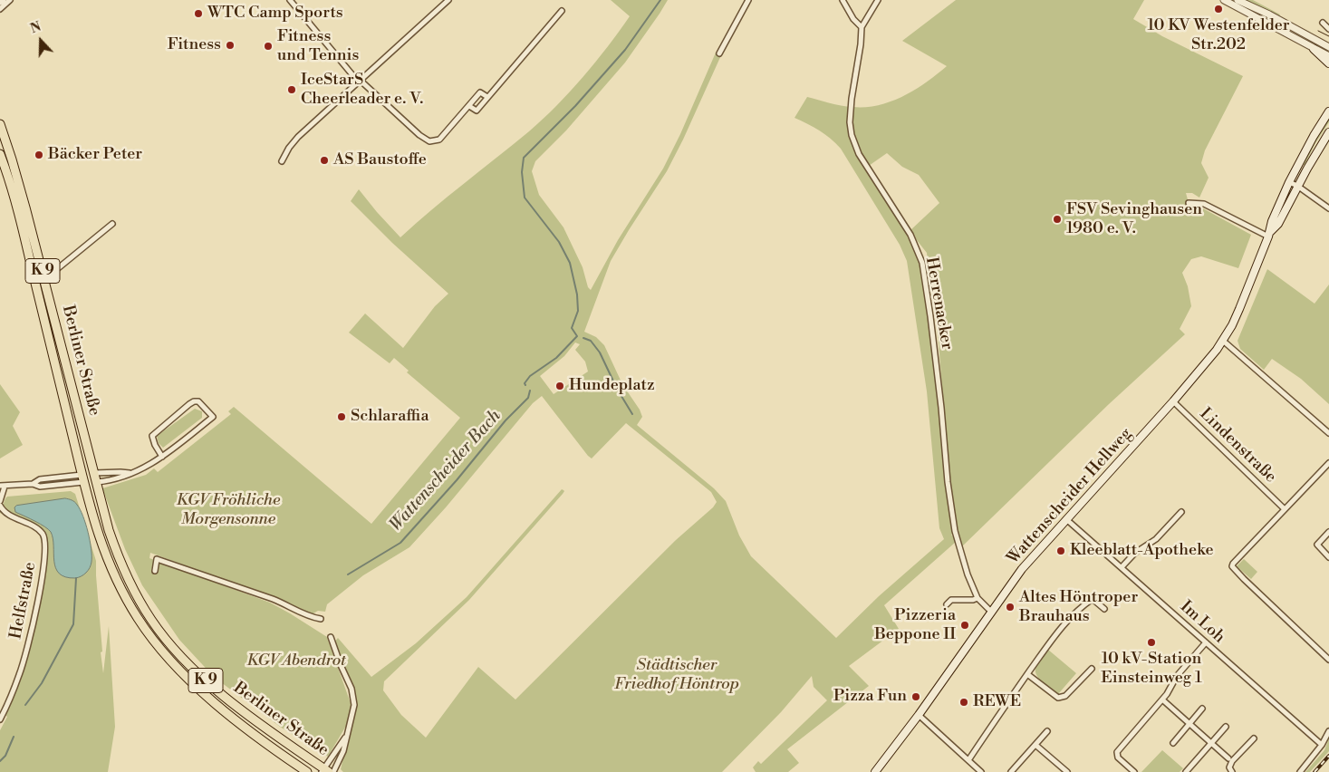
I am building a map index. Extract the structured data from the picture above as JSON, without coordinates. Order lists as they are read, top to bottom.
{
  "streets": {
    "main road": ["K 9", "Berliner Straße", "Wattenscheider Hellweg"],
    "street": [
      "Herrenacker",
      "Lindenstraße",
      "Helfstraße",
      "Im Loh"
    ]
  },
  "crossings": [
    ["Herrenacker", "Wattenscheider Hellweg"],
    ["Lindenstraße", "Wattenscheider Hellweg"],
    ["Wattenscheider Hellweg", "Im Loh"]
  ],
  "water": ["Wattenscheider Bach"],
  "parks": ["KGV Fröhliche Morgensonne", "KGV Abendrot", "Städtischer Friedhof Höntrop"],
  "places": [
    "10 KV Westenfelder Str.202",
    "WTC Camp Sports",
    "Fitness",
    "Fitness und Tennis",
    "IceStarS Cheerleader e. V.",
    "Bäcker Peter",
    "AS Baustoffe",
    "FSV Sevinghausen 1980 e. V.",
    "Hundeplatz",
    "Schlaraffia",
    "Kleeblatt-Apotheke",
    "Altes Höntroper Brauhaus",
    "Pizzeria Beppone II",
    "10 kV-Station Einsteinweg 1",
    "Pizza Fun",
    "REWE"
  ],
  "north": "top"
}
